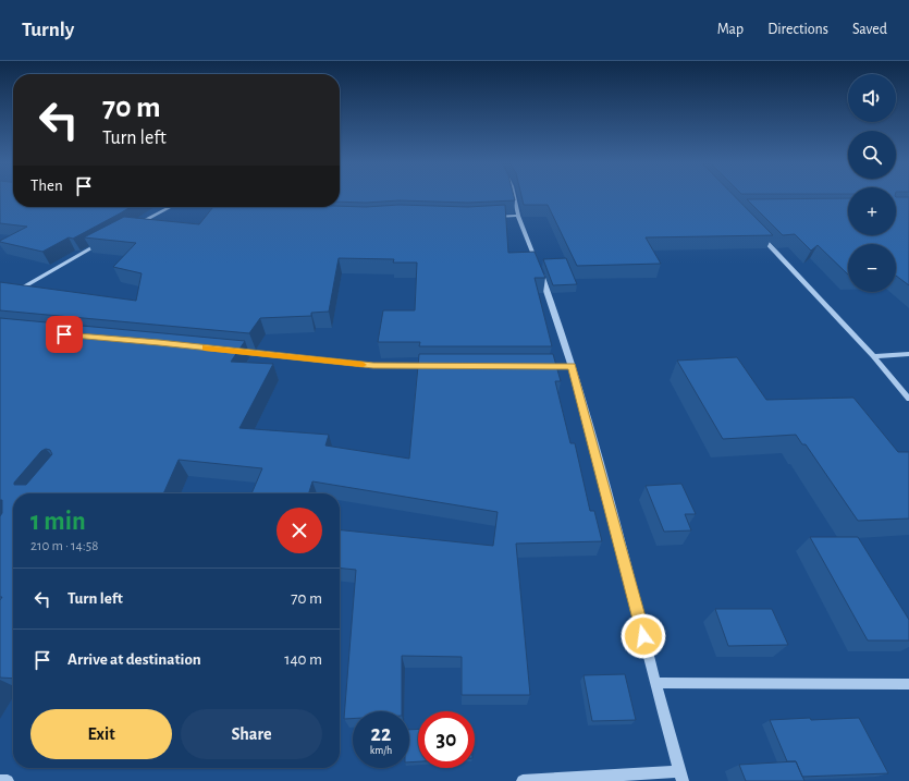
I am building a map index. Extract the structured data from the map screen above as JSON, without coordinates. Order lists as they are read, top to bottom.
{
  "page": {
    "header": "Turnly",
    "nav": ["Map", "Directions", "Saved"],
    "map_buttons": ["+", "−"],
    "turn": ["70 m", "Turn left"],
    "then": "Then",
    "heading": ["1 min", "210 m · 14:58"],
    "list": [
      {
        "name": "Turn left",
        "value": "70 m"
      },
      {
        "name": "Arrive at destination",
        "value": "140 m"
      }
    ],
    "buttons": ["Exit", "Share"],
    "speed": "22 km/h",
    "limit": "30"
  }
}
